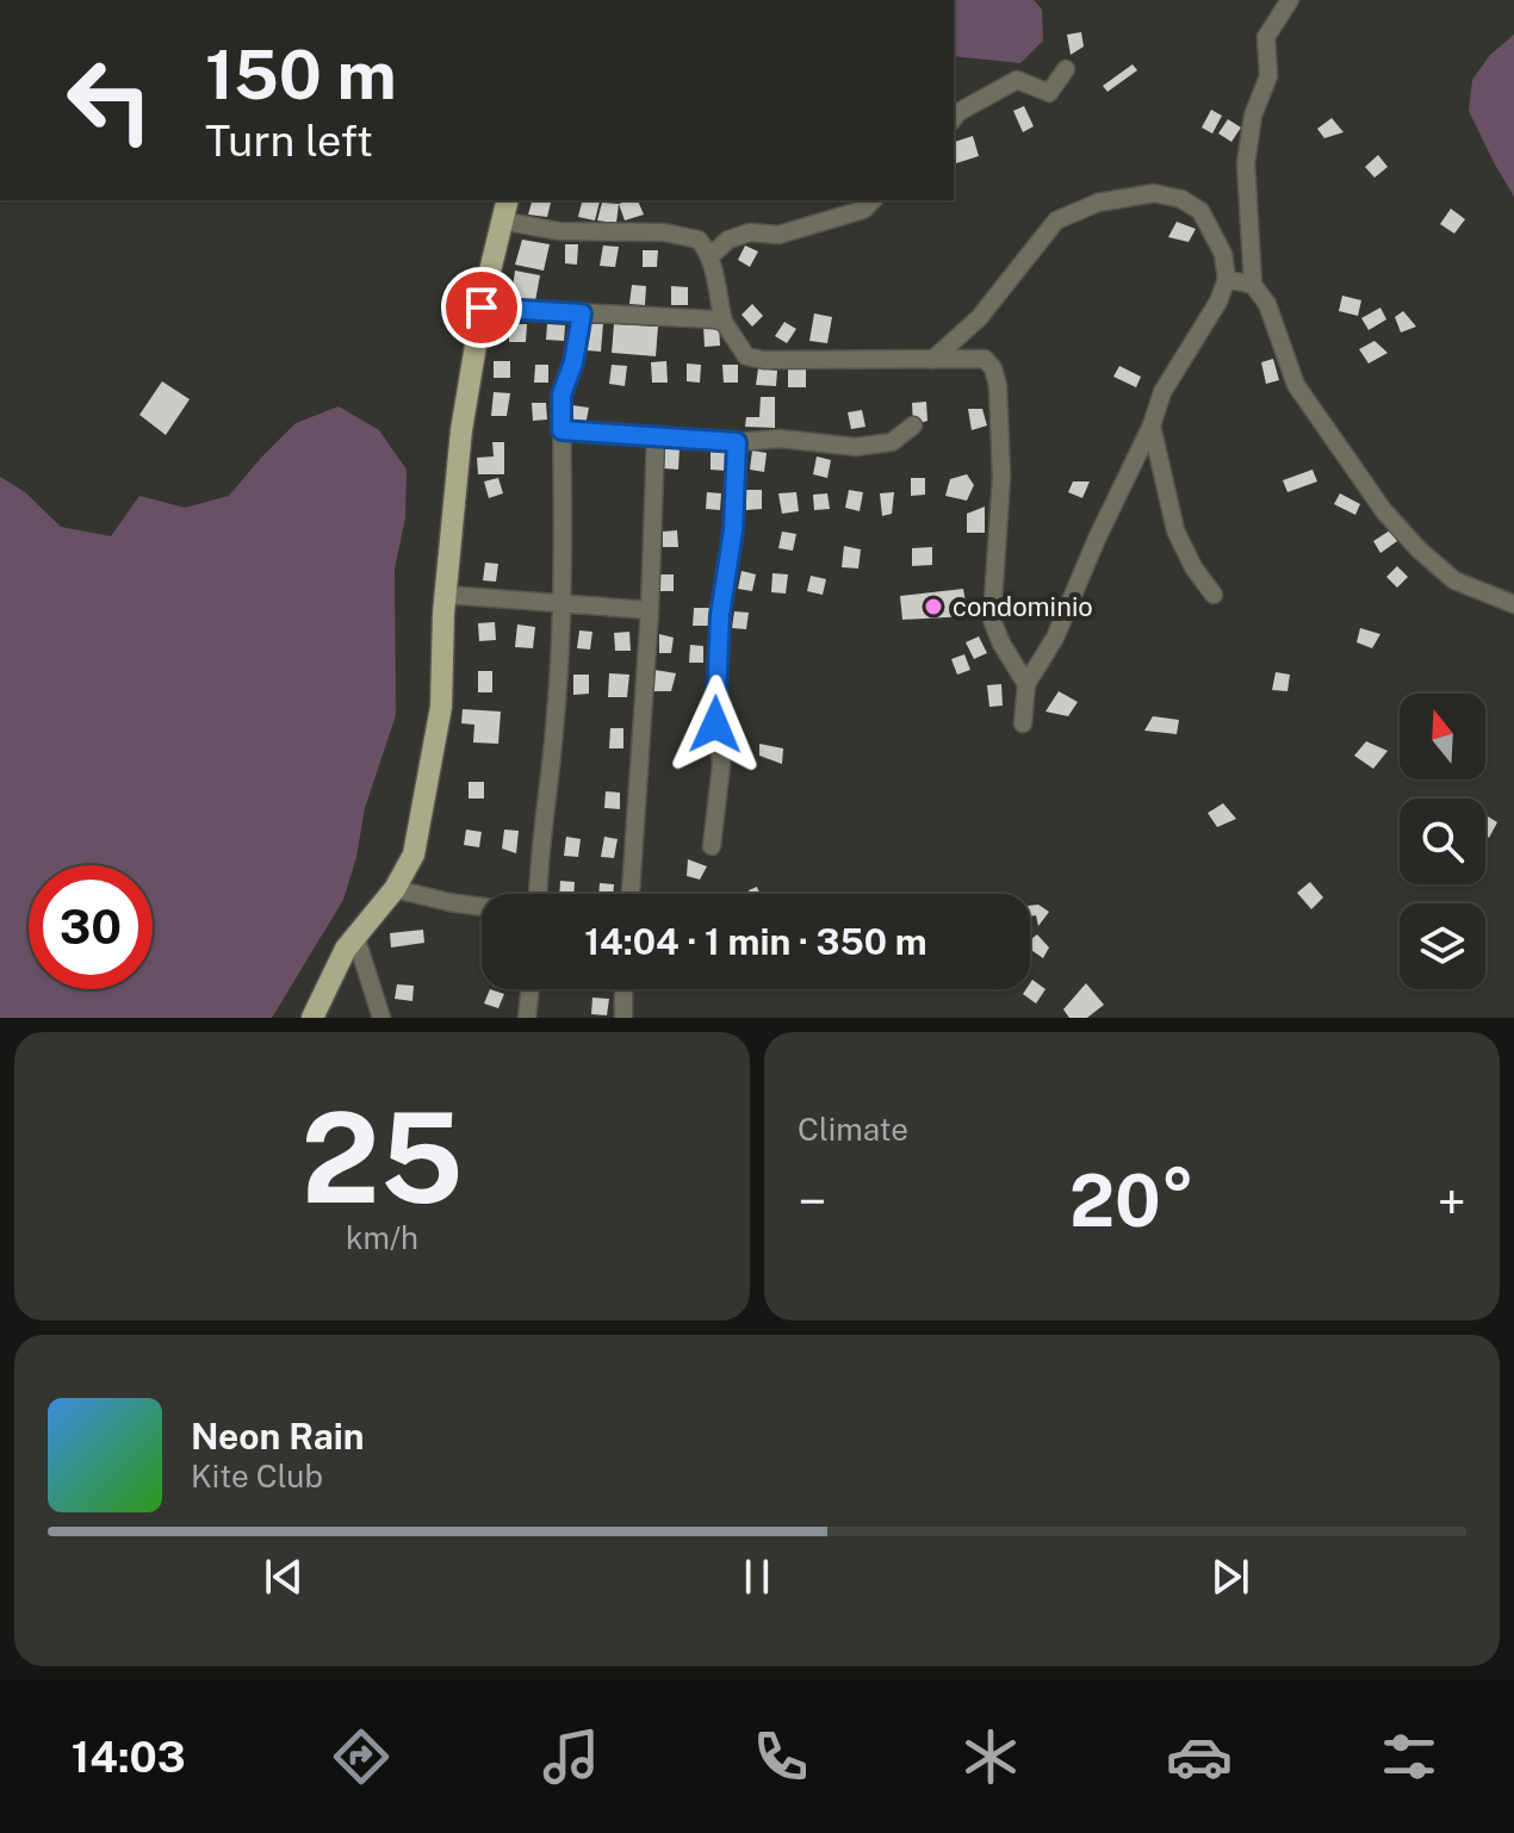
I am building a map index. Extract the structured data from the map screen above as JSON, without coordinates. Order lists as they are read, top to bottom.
{
  "places": ["condominio"],
  "north": "top",
  "page": {
    "turn": ["150 m", "Turn left"],
    "limit": "30",
    "trip": "14:04 · 1 min · 350 m",
    "tile": [
      ["25", "km/h"],
      "Climate"
    ],
    "heat": ["−", "20°", "+"],
    "song": ["Neon Rain", "Kite Club"],
    "tabs": "14:03"
  }
}
